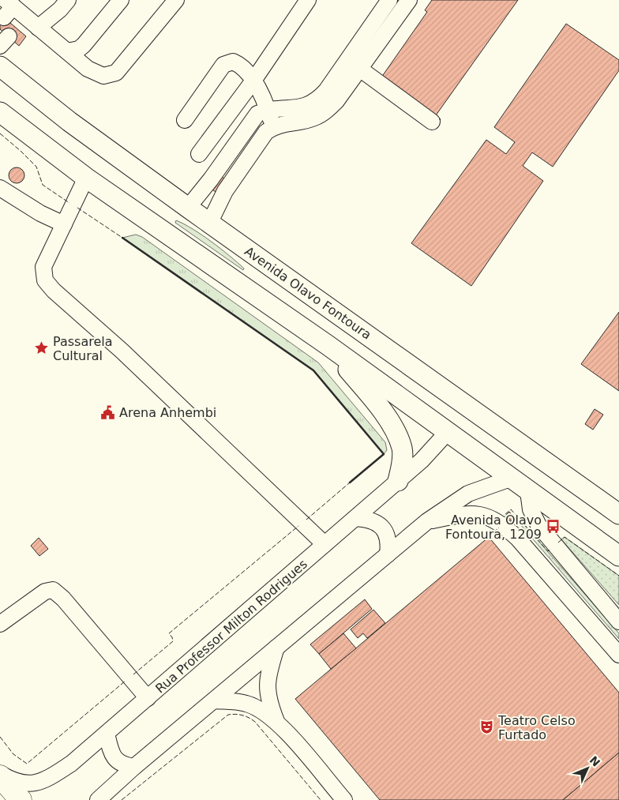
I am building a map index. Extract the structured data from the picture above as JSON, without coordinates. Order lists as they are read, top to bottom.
{
  "streets": {
    "main road": ["Avenida Olavo Fontoura"],
    "street": ["Rua Professor Milton Rodrigues"]
  },
  "places": {
    "place": ["Passarela Cultural"],
    "public building": ["Arena Anhembi"],
    "bus stop": ["Avenida Olavo Fontoura, 1209"],
    "theatre": ["Teatro Celso Furtado"]
  },
  "north": "top right"
}
